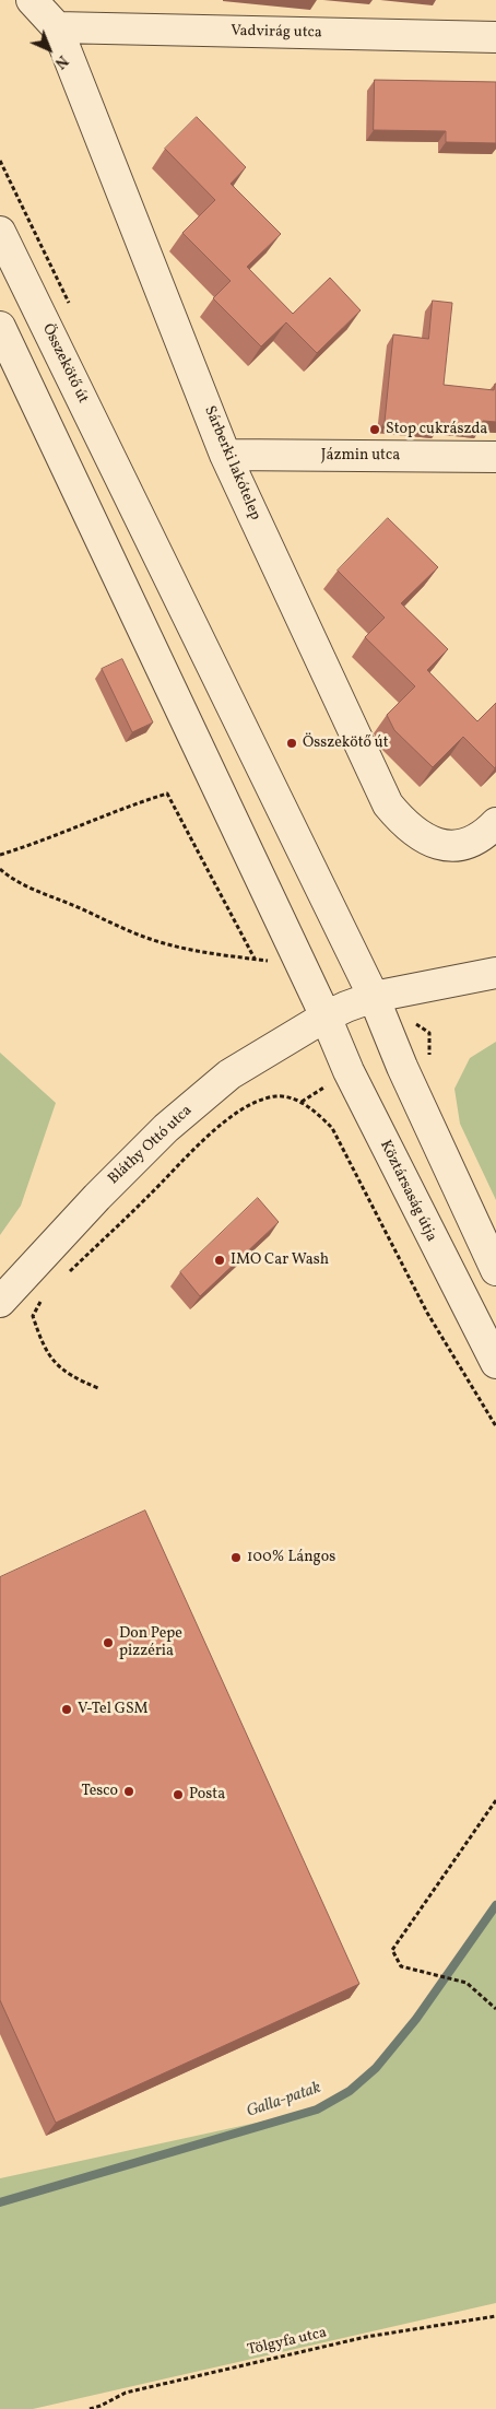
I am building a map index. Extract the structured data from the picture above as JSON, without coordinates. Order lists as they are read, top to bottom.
{
  "streets": {
    "street": [
      "Vadvirág utca",
      "Összekötő út",
      "Jázmin utca",
      "Sárberki lakótelep",
      "Bláthy Ottó utca",
      "Köztársaság útja"
    ],
    "path": ["Tölgyfa utca"]
  },
  "crossings": [
    ["Vadvirág utca", "Sárberki lakótelep"],
    ["Összekötő út", "Bláthy Ottó utca"],
    ["Jázmin utca", "Sárberki lakótelep"],
    ["Bláthy Ottó utca", "Köztársaság útja"]
  ],
  "water": ["Galla-patak"],
  "places": [
    "Stop cukrászda",
    "Összekötő út",
    "IMO Car Wash",
    "100% Lángos",
    "Don Pepe pizzéria",
    "V-Tel GSM",
    "Tesco",
    "Posta"
  ],
  "north": "bottom right"
}
